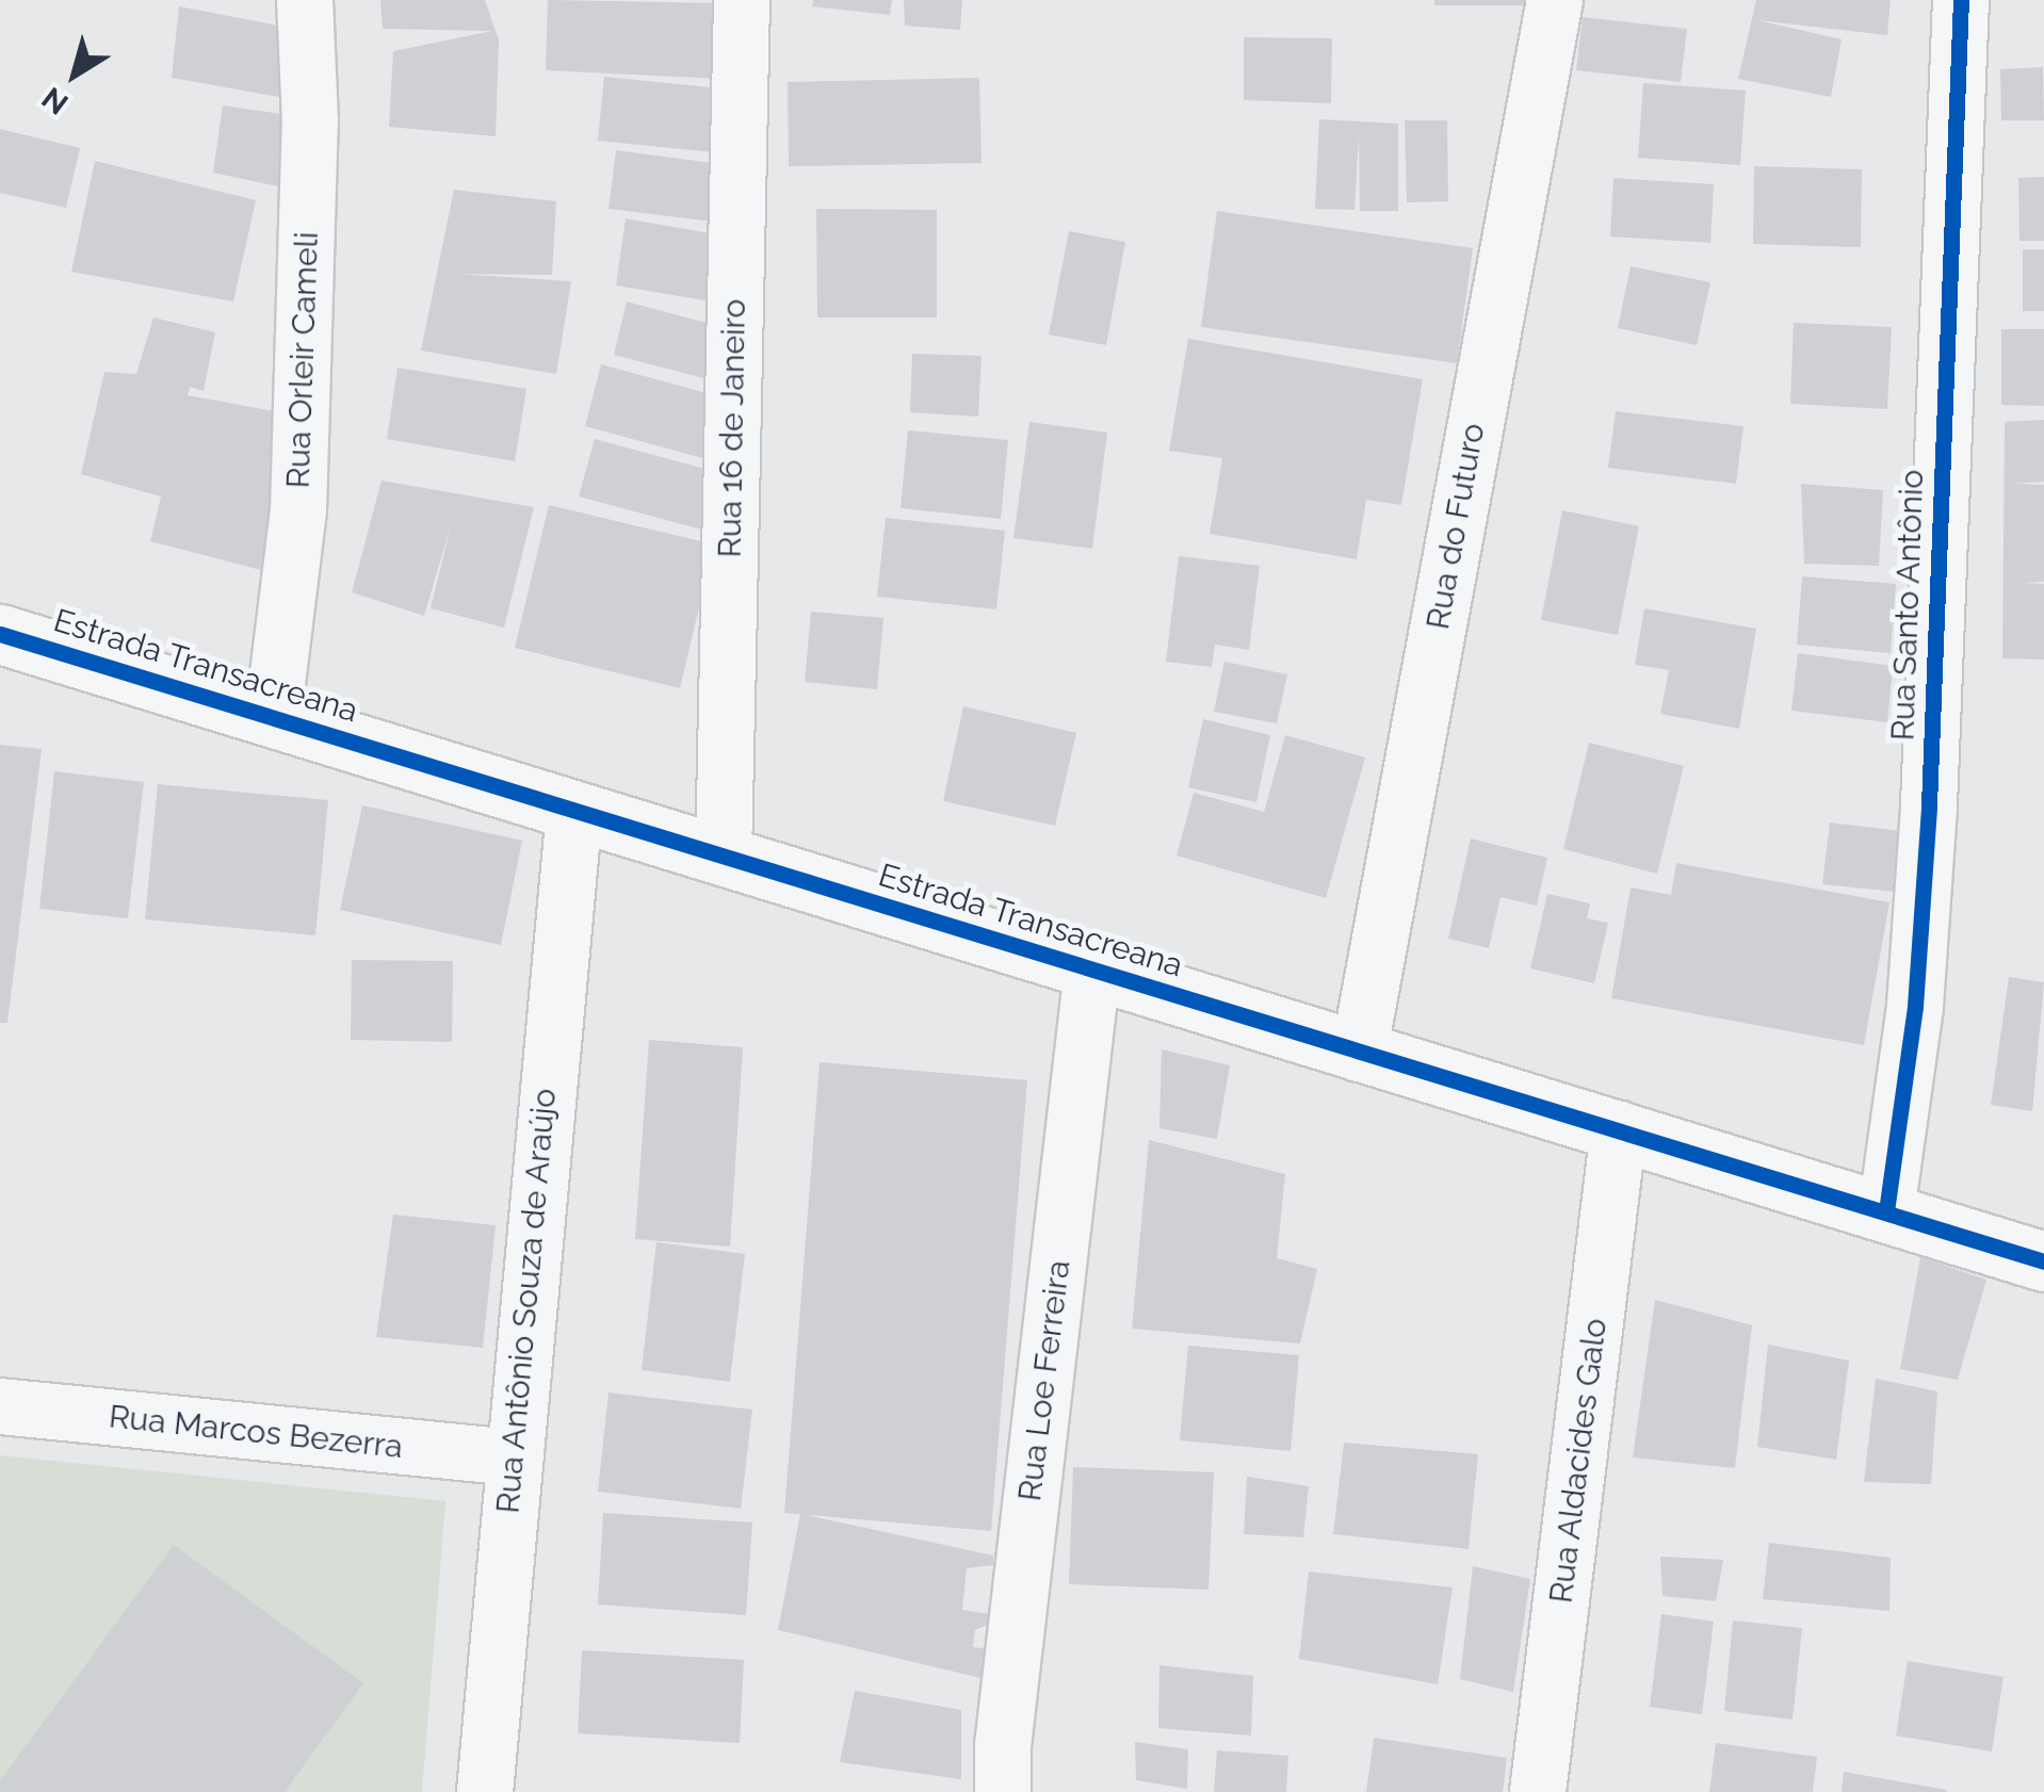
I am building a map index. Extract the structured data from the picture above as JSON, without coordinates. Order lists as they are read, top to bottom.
{
  "streets": {
    "street": [
      "Rua Orleir Cameli",
      "Rua 16 de Janeiro",
      "Rua do Futuro",
      "Rua Santo Antônio",
      "Estrada Transacreana",
      "Rua Antônio Souza de Araújo",
      "Rua Loe Ferreira",
      "Rua Marcos Bezerra",
      "Rua Aldacides Galo"
    ]
  },
  "crossings": [
    ["Rua Orleir Cameli", "Estrada Transacreana"],
    ["Rua 16 de Janeiro", "Estrada Transacreana"],
    ["Rua do Futuro", "Estrada Transacreana"],
    ["Rua Santo Antônio", "Estrada Transacreana"],
    ["Estrada Transacreana", "Rua Antônio Souza de Araújo"],
    ["Estrada Transacreana", "Rua Loe Ferreira"],
    ["Estrada Transacreana", "Rua Aldacides Galo"],
    ["Rua Antônio Souza de Araújo", "Rua Marcos Bezerra"]
  ],
  "north": "bottom left"
}
